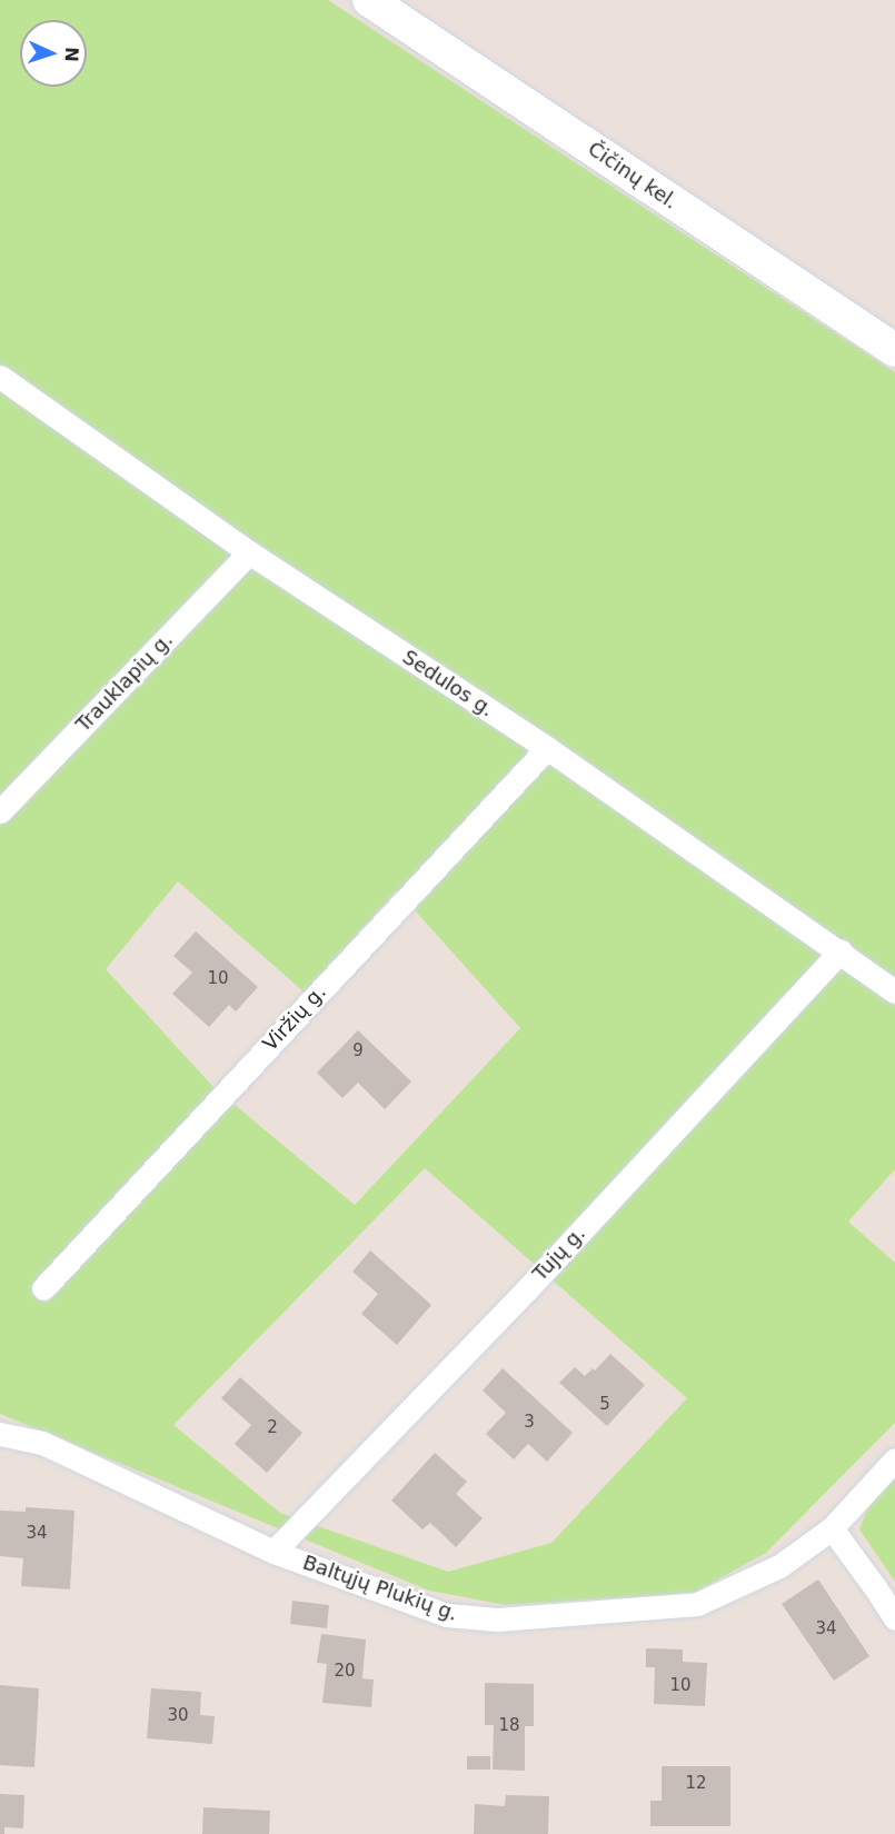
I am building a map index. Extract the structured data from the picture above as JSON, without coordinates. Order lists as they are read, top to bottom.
{
  "streets": {
    "main road": ["Čičinų kel."],
    "street": [
      "Trauklapių g.",
      "Sedulos g.",
      "Viržių g.",
      "Tujų g.",
      "Baltųjų Plukių g."
    ]
  },
  "crossings": [
    ["Trauklapių g.", "Sedulos g."],
    ["Sedulos g.", "Viržių g."],
    ["Sedulos g.", "Tujų g."],
    ["Tujų g.", "Baltųjų Plukių g."]
  ],
  "house_numbers": [
    "10",
    "9",
    "5",
    "3",
    "2",
    "34",
    "34",
    "20",
    "10",
    "30",
    "18",
    "12"
  ],
  "north": "right"
}
